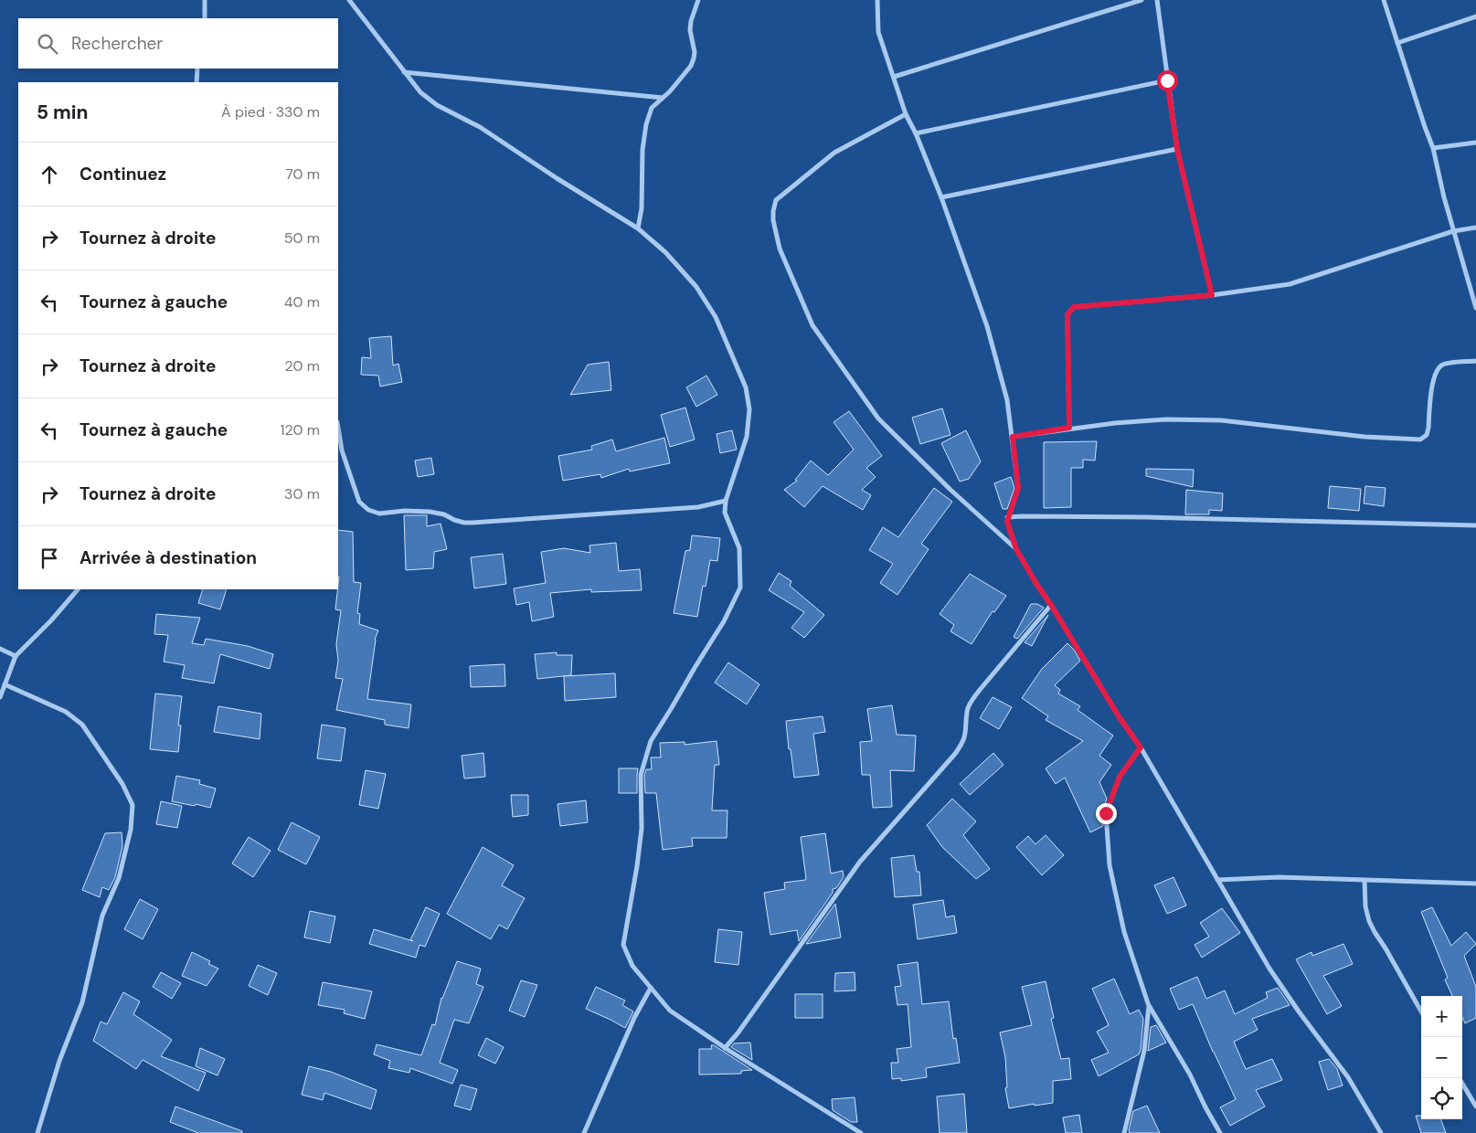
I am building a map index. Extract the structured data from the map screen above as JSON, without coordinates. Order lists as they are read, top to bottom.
{
  "page": {
    "search": "Rechercher",
    "heading": ["5 min", "À pied · 330 m"],
    "list": [
      ["Continuez", "70 m"],
      ["Tournez à droite", "50 m"],
      ["Tournez à gauche", "40 m"],
      ["Tournez à droite", "20 m"],
      ["Tournez à gauche", "120 m"],
      ["Tournez à droite", "30 m"],
      "Arrivée à destination"
    ],
    "map_buttons": ["+", "−"]
  }
}
